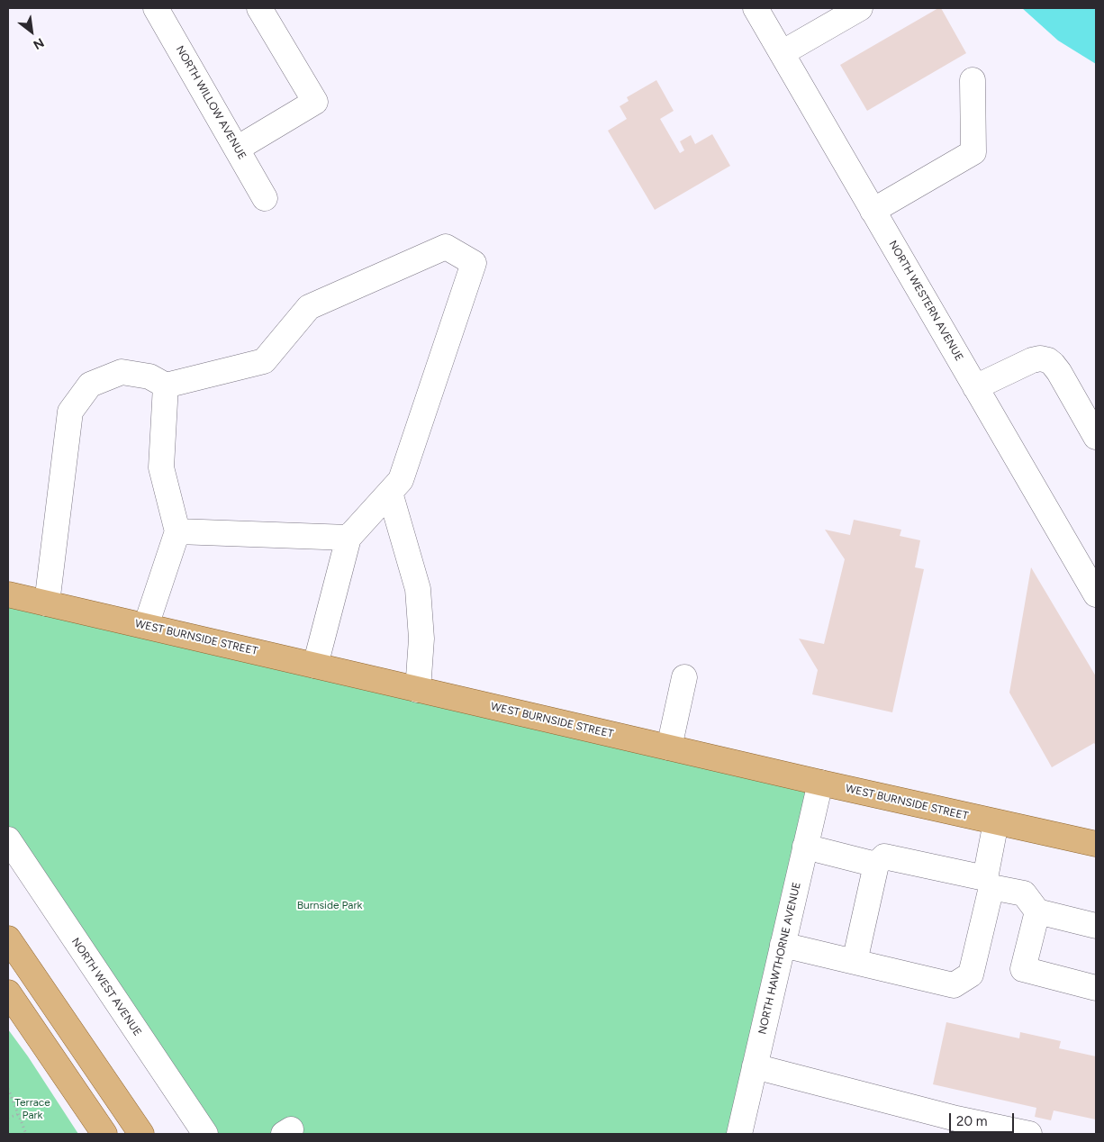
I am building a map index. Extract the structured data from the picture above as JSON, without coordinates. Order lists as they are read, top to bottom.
{
  "streets": {
    "main road": ["WEST BURNSIDE STREET"],
    "street": [
      "NORTH WILLOW AVENUE",
      "NORTH WESTERN AVENUE",
      "NORTH HAWTHORNE AVENUE",
      "NORTH WEST AVENUE"
    ]
  },
  "crossings": [
    ["WEST BURNSIDE STREET", "NORTH HAWTHORNE AVENUE"]
  ],
  "parks": ["Burnside Park", "Terrace Park"],
  "scale_bar": "20 m",
  "north": "bottom right"
}
